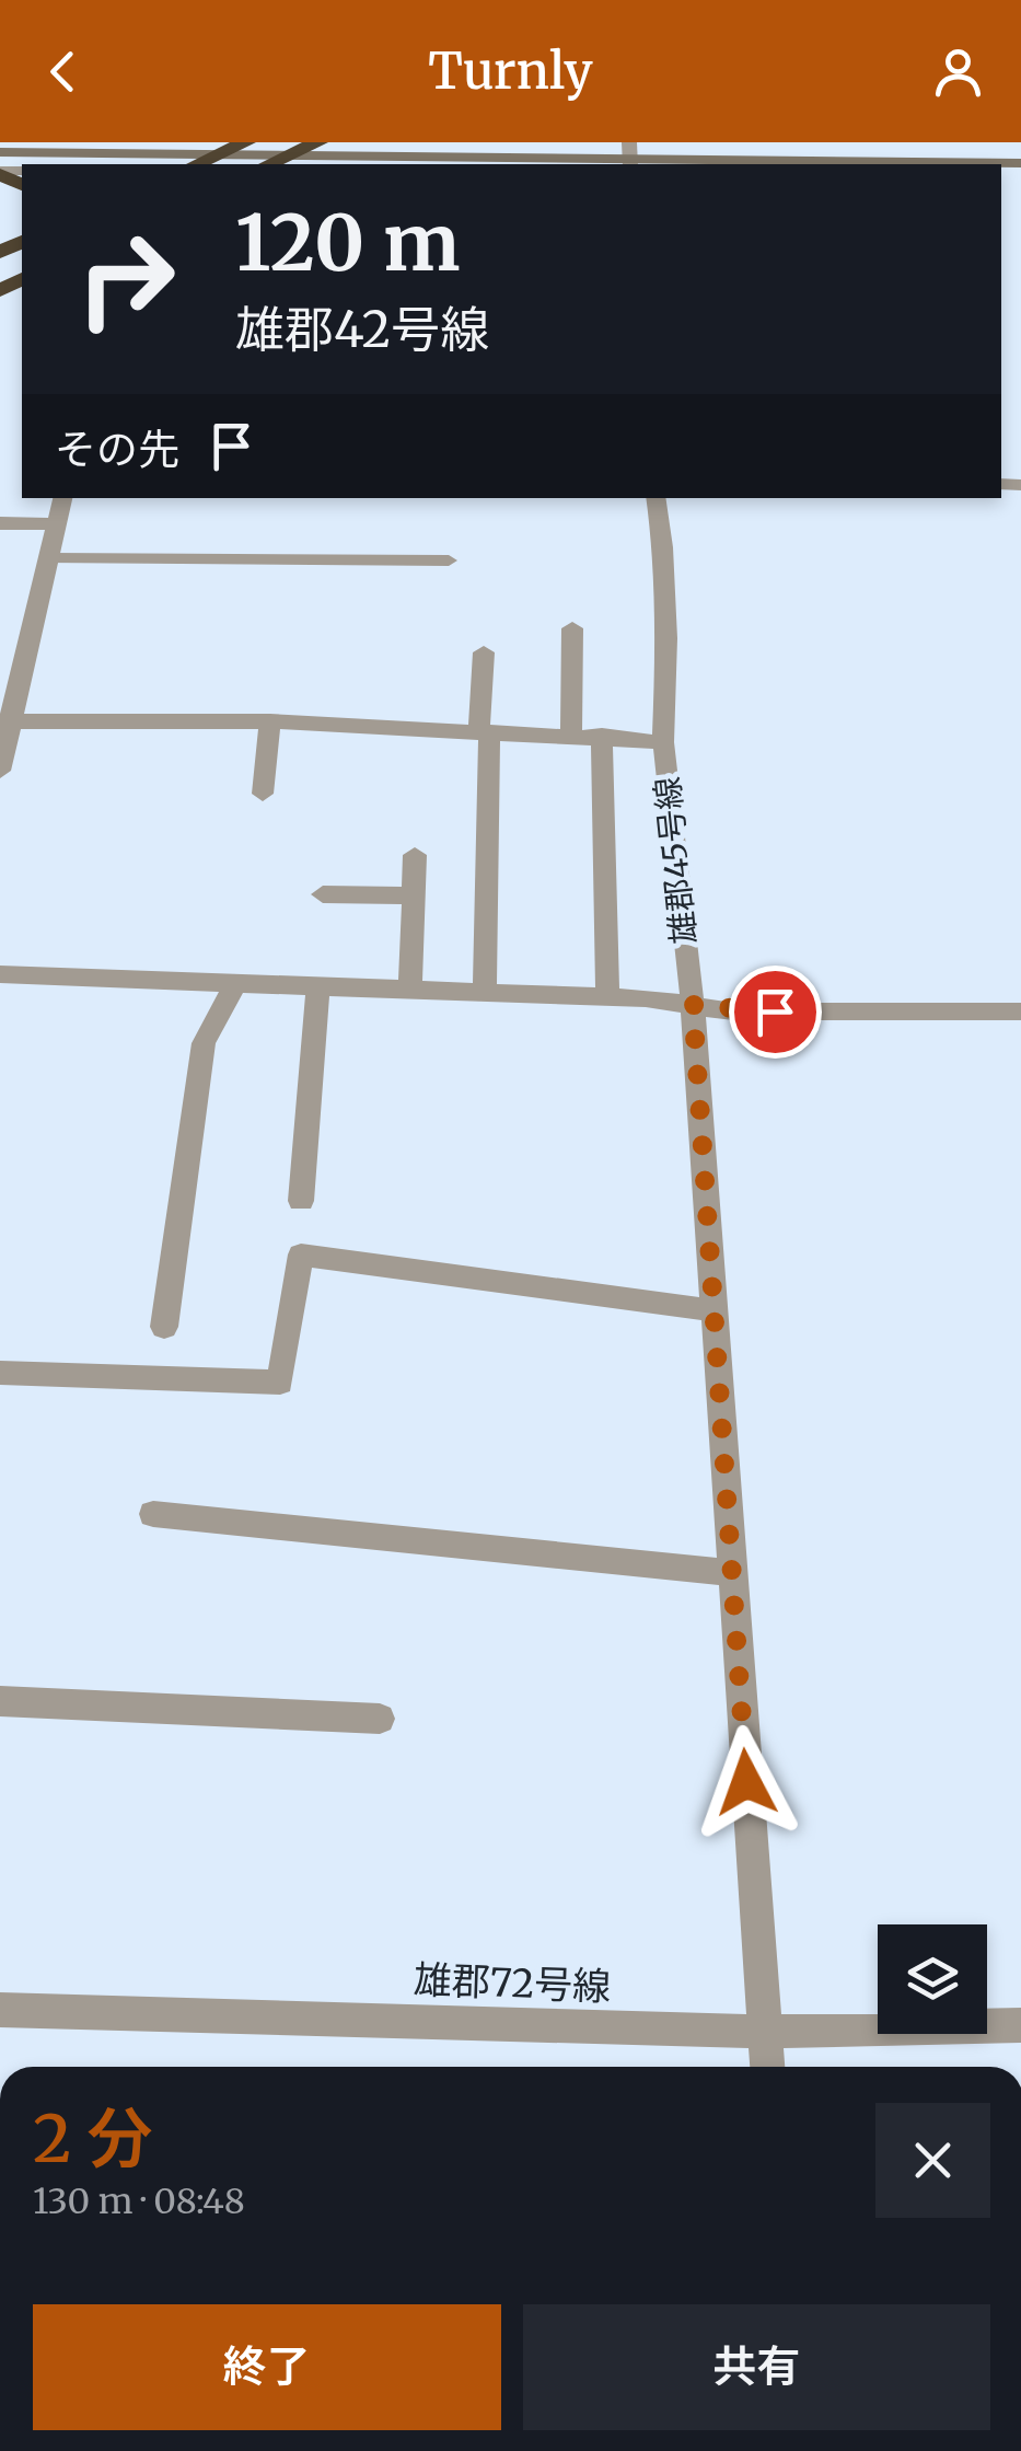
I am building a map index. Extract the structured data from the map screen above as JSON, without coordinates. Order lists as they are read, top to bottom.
{
  "streets": {
    "street": ["雄郡45号線", "雄郡72号線"]
  },
  "crossings": [
    ["雄郡45号線", "雄郡72号線"]
  ],
  "page": {
    "header": "Turnly",
    "turn": ["120 m", "雄郡42号線"],
    "then": "その先",
    "heading": ["2 分", "130 m · 08:48"],
    "buttons": ["終了", "共有"]
  }
}
